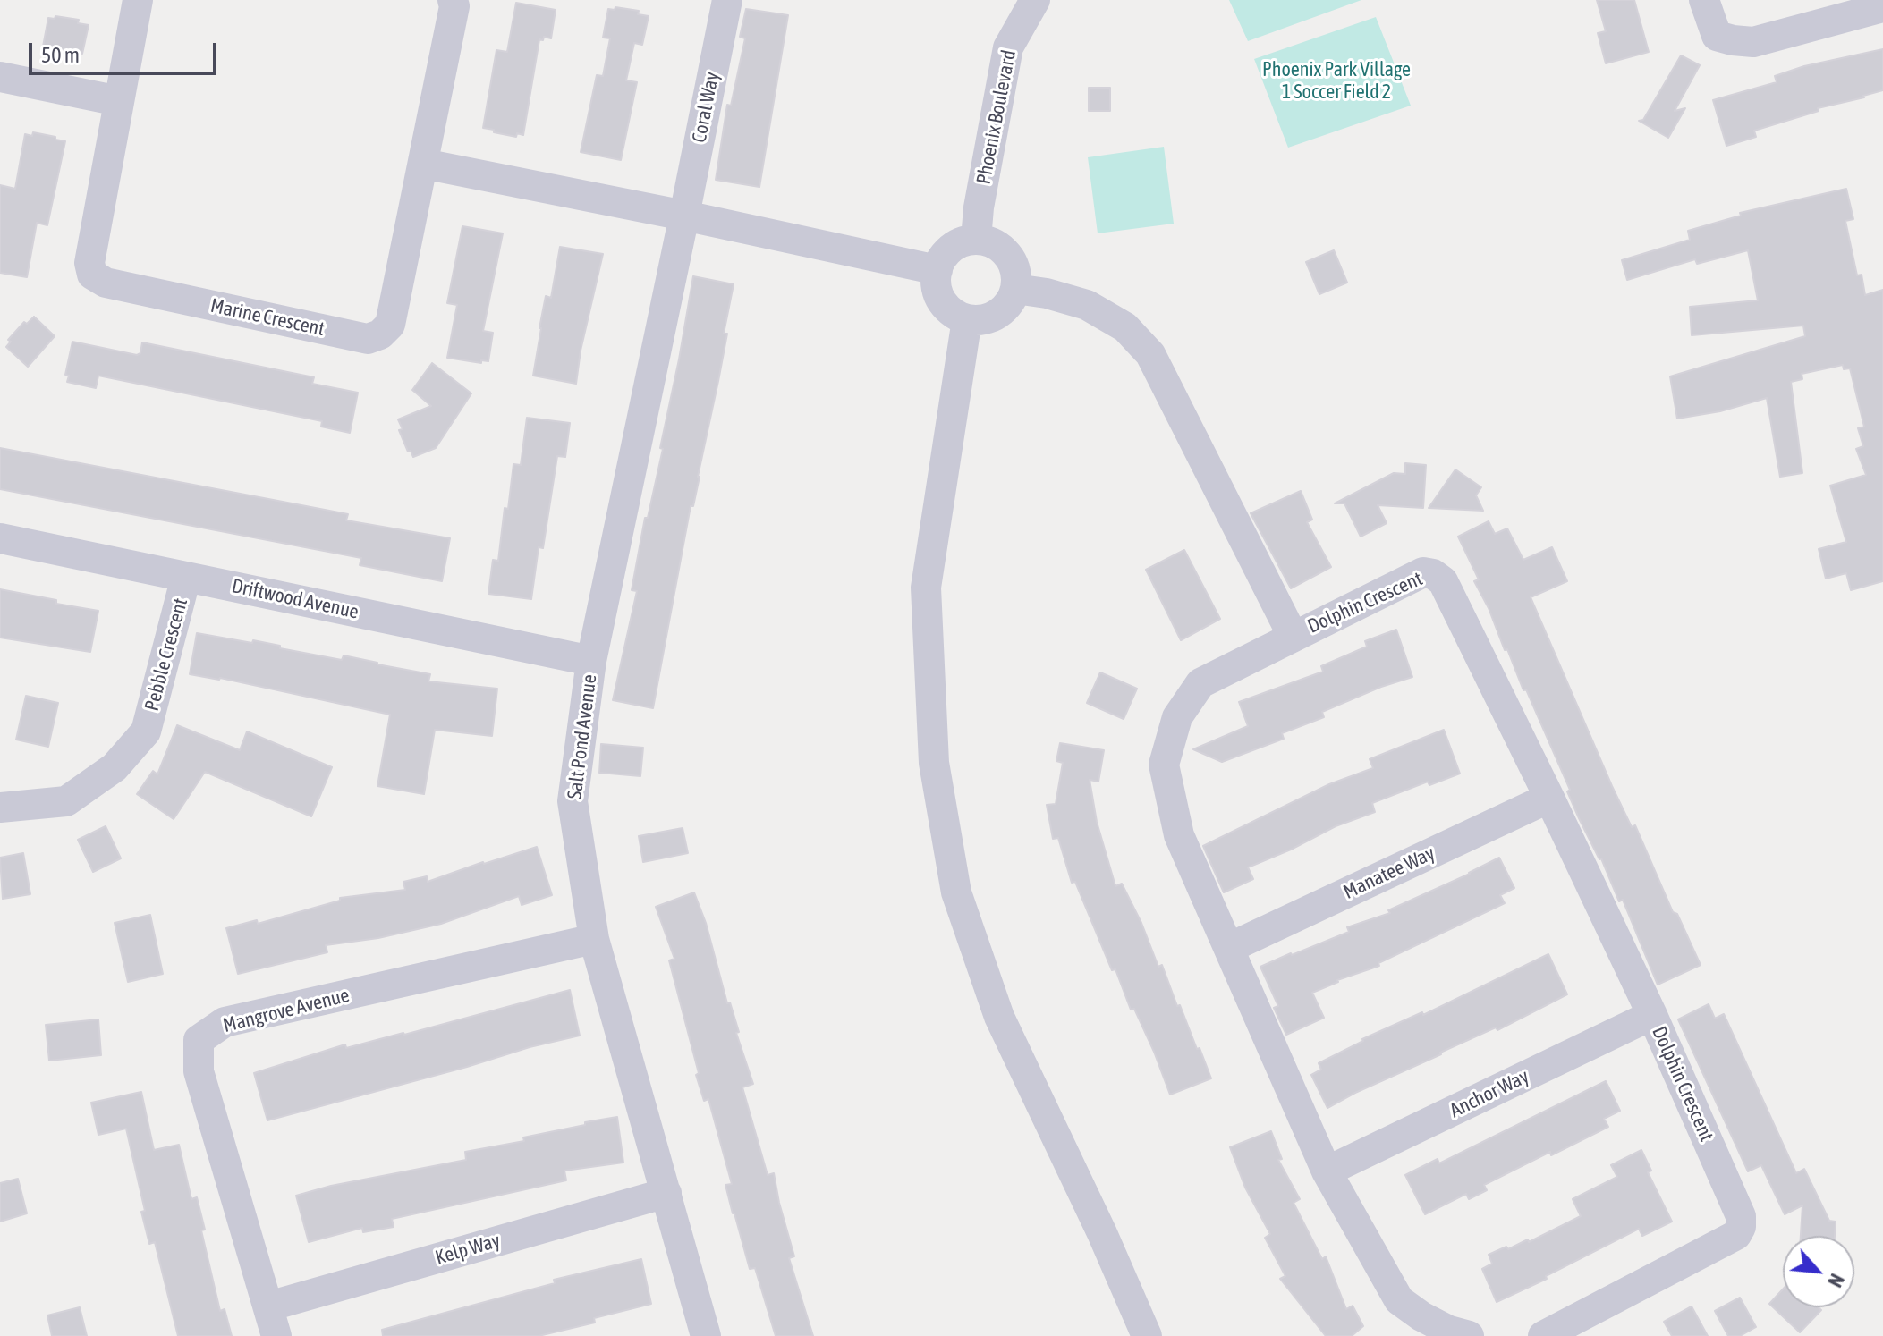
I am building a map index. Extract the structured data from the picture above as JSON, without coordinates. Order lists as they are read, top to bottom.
{
  "streets": {
    "street": [
      "Coral Way",
      "Phoenix Boulevard",
      "Marine Crescent",
      "Driftwood Avenue",
      "Dolphin Crescent",
      "Pebble Crescent",
      "Salt Pond Avenue",
      "Manatee Way",
      "Mangrove Avenue",
      "Anchor Way",
      "Kelp Way"
    ]
  },
  "crossings": [
    ["Coral Way", "Salt Pond Avenue"],
    ["Driftwood Avenue", "Pebble Crescent"],
    ["Driftwood Avenue", "Salt Pond Avenue"],
    ["Dolphin Crescent", "Manatee Way"],
    ["Dolphin Crescent", "Anchor Way"],
    ["Salt Pond Avenue", "Mangrove Avenue"],
    ["Salt Pond Avenue", "Kelp Way"],
    ["Mangrove Avenue", "Kelp Way"]
  ],
  "parks": ["Phoenix Park Village 1 Soccer Field 2"],
  "scale_bar": "50 m",
  "north": "bottom right"
}
